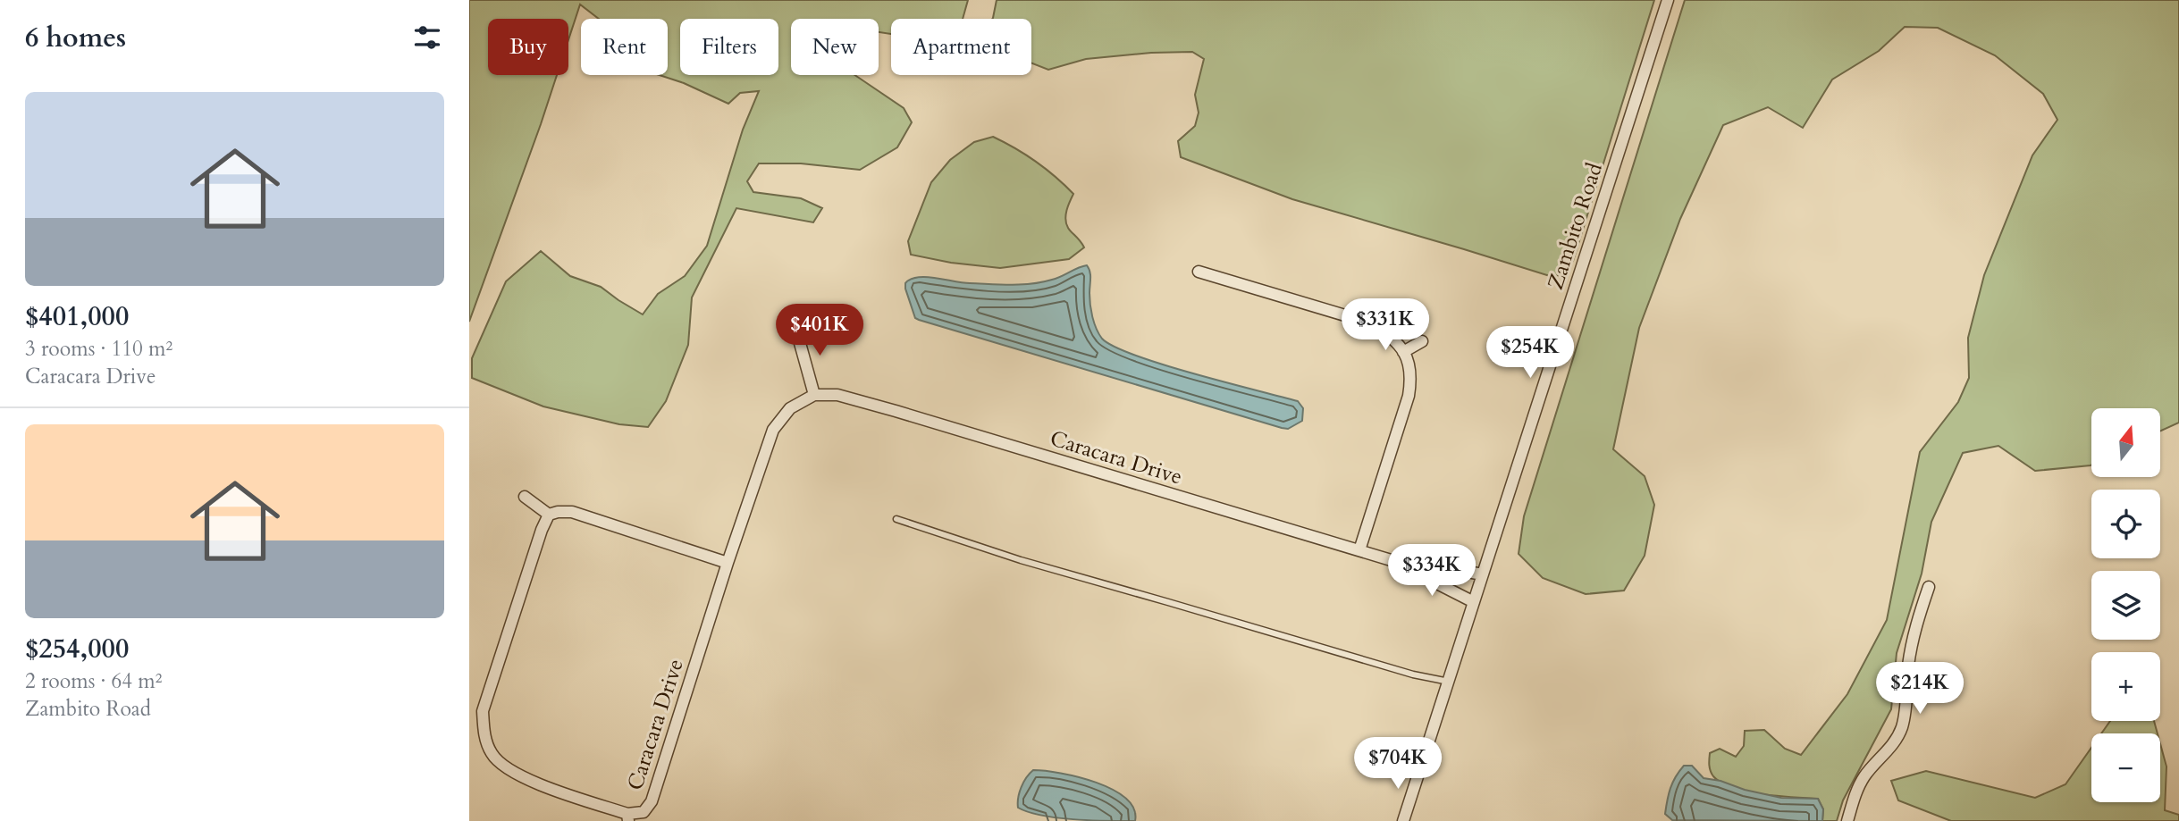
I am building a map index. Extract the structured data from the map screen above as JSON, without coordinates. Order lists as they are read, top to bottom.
{
  "streets": {
    "street": ["Zambito Road", "Caracara Drive"]
  },
  "crossings": [
    ["Zambito Road", "Caracara Drive"]
  ],
  "north": "top",
  "page": {
    "heading": "6 homes",
    "chip": [
      "Buy",
      "Rent",
      "Filters",
      "New",
      "Apartment"
    ],
    "list": [
      {
        "name": "$401,000",
        "note": "3 rooms · 110 m² · Caracara Drive"
      },
      {
        "name": "$254,000",
        "note": "2 rooms · 64 m² · Zambito Road"
      }
    ],
    "price": [
      "$331K",
      "$401K",
      "$254K",
      "$334K",
      "$214K",
      "$704K"
    ],
    "map_buttons": ["+", "−"]
  }
}
